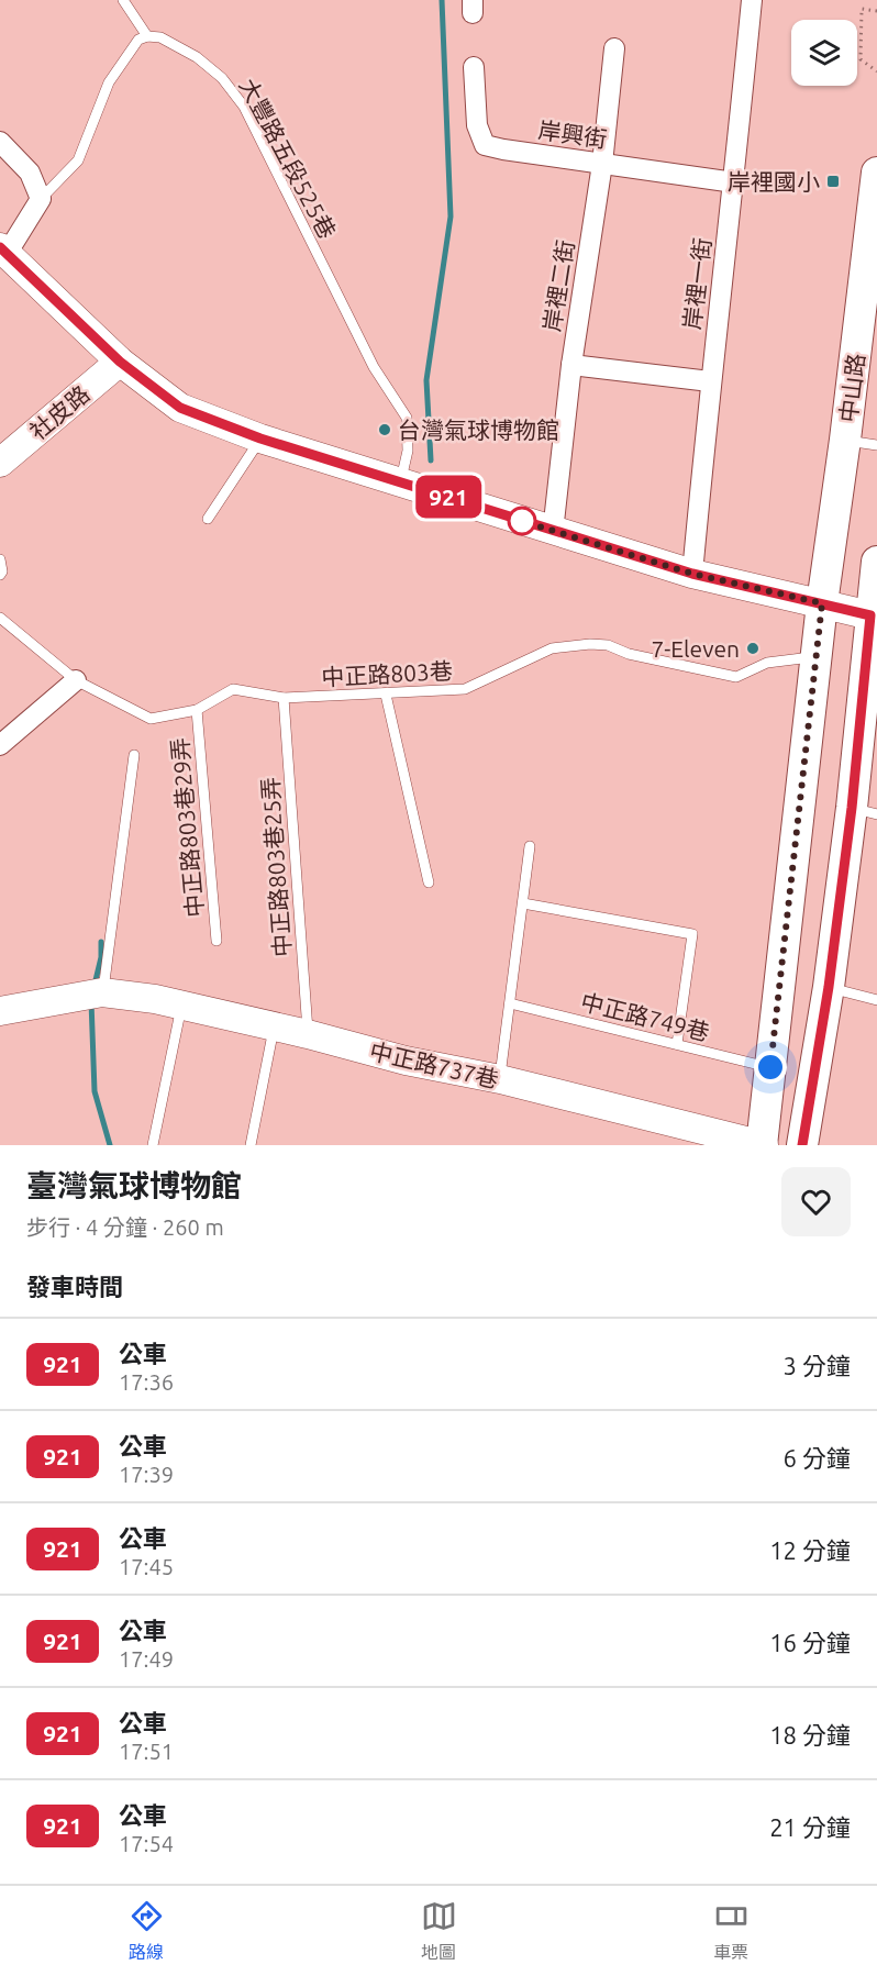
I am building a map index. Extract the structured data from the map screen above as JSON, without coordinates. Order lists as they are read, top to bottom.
{
  "streets": {
    "main road": ["中山路"],
    "street": [
      "岸興街",
      "岸裡一街",
      "岸裡二街",
      "社皮路",
      "中正路737巷"
    ],
    "lane": [
      "大豐路五段525巷",
      "中正路803巷",
      "中正路803巷29弄",
      "中正路803巷25弄",
      "中正路749巷"
    ]
  },
  "crossings": [
    ["岸興街", "岸裡一街"],
    ["岸興街", "岸裡二街"],
    ["中山路", "中正路803巷"],
    ["中山路", "中正路749巷"],
    ["中山路", "中正路737巷"],
    ["中正路803巷", "中正路803巷29弄"],
    ["中正路803巷", "中正路803巷25弄"],
    ["中正路803巷25弄", "中正路737巷"]
  ],
  "places": {
    "transit": ["岸裡國小"],
    "other": ["台灣氣球博物館", "7-Eleven"]
  },
  "lines": ["bus line 921"],
  "page": {
    "on_map": "921",
    "heading": [
      ["臺灣氣球博物館", "步行 · 4 分鐘 · 260 m"],
      "發車時間"
    ],
    "list": [
      {
        "mark": "921",
        "name": "公車",
        "note": "17:36",
        "value": "3 分鐘"
      },
      {
        "mark": "921",
        "name": "公車",
        "note": "17:39",
        "value": "6 分鐘"
      },
      {
        "mark": "921",
        "name": "公車",
        "note": "17:45",
        "value": "12 分鐘"
      },
      {
        "mark": "921",
        "name": "公車",
        "note": "17:49",
        "value": "16 分鐘"
      },
      {
        "mark": "921",
        "name": "公車",
        "note": "17:51",
        "value": "18 分鐘"
      },
      {
        "mark": "921",
        "name": "公車",
        "note": "17:54",
        "value": "21 分鐘"
      }
    ],
    "tabs": ["路線", "地圖", "車票"]
  }
}
